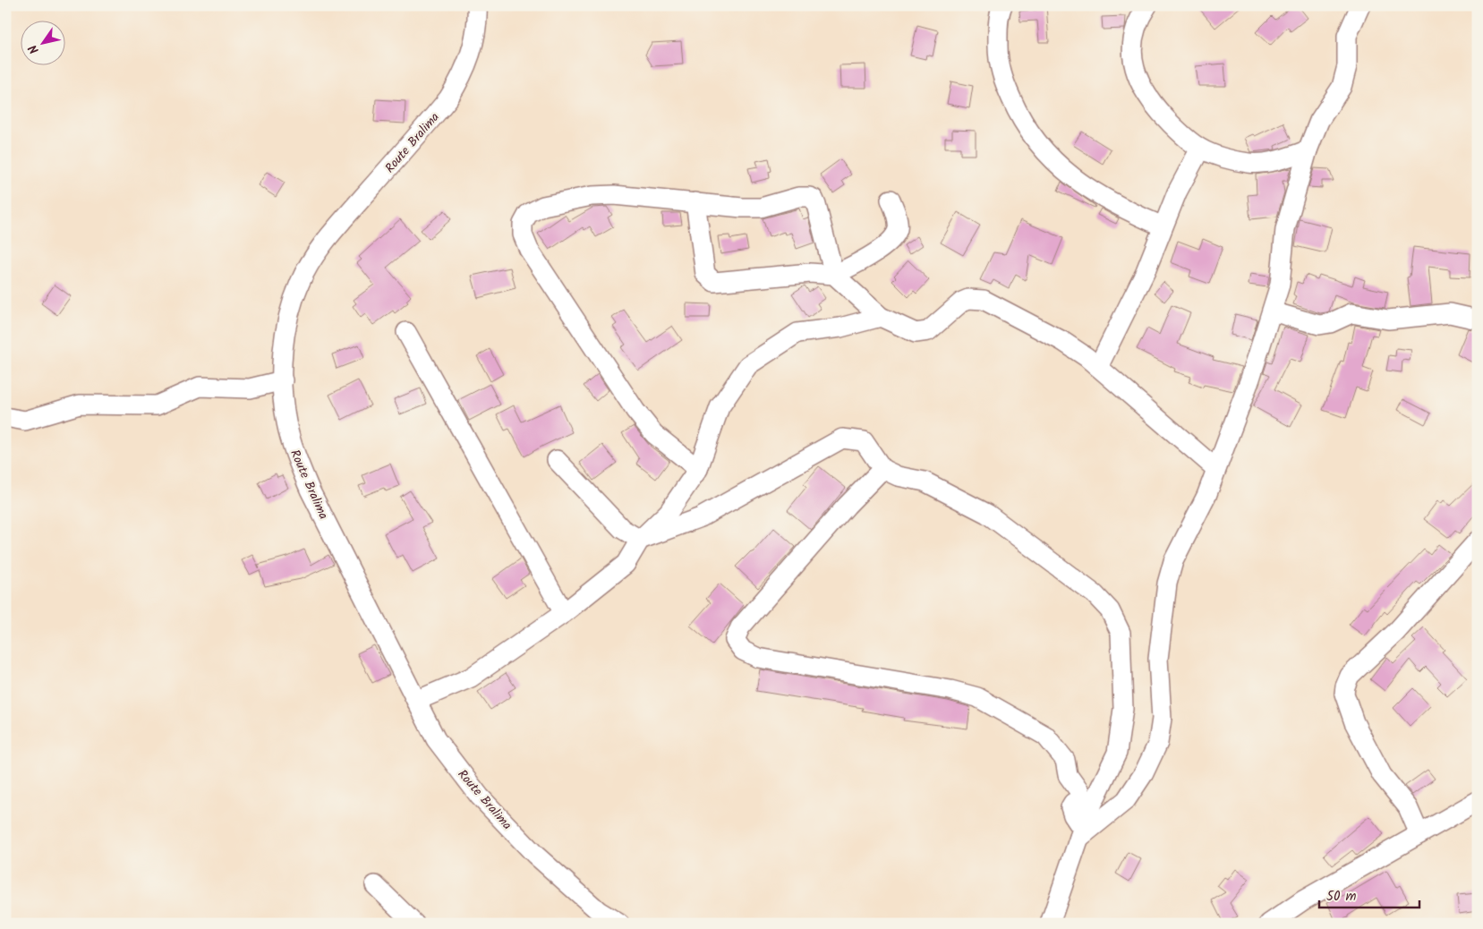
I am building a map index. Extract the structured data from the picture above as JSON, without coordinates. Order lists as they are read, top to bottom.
{
  "streets": {
    "street": ["Route Bralima"]
  },
  "scale_bar": "50 m",
  "north": "bottom left"
}
